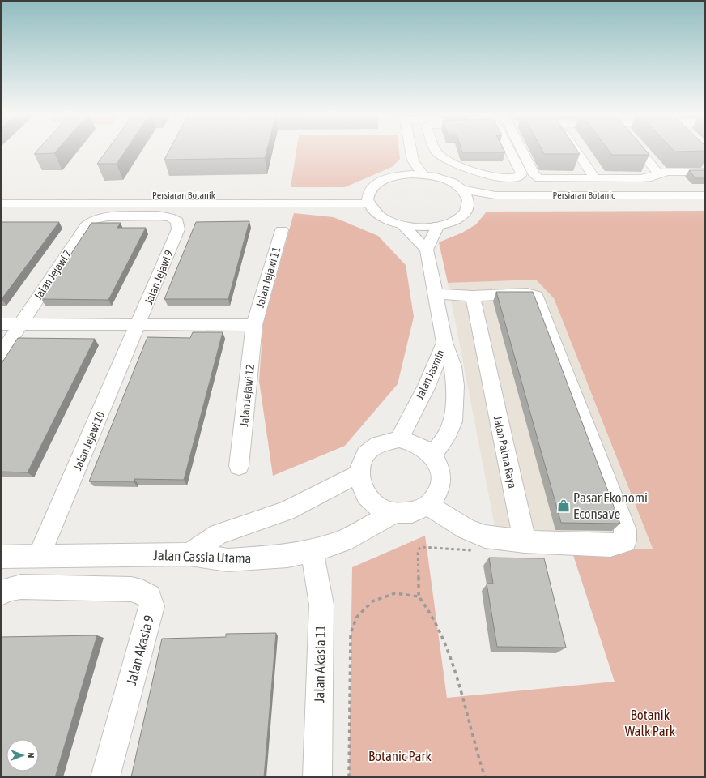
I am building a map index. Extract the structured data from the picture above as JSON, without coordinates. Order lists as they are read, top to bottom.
{
  "streets": {
    "street": [
      "Persiaran Botanik",
      "Persiaran Botanic",
      "Jalan Jejawi 7",
      "Jalan Jejawi 9",
      "Jalan Jejawi 11",
      "Jalan Jasmin",
      "Jalan Jejawi 12",
      "Jalan Jejawi 10",
      "Jalan Palma Raya",
      "Jalan Cassia Utama",
      "Jalan Akasia 9",
      "Jalan Akasia 11"
    ]
  },
  "crossings": [
    ["Jalan Jejawi 7", "Jalan Jejawi 9"],
    ["Jalan Jejawi 9", "Jalan Jejawi 10"],
    ["Jalan Jejawi 11", "Jalan Jejawi 12"],
    ["Jalan Jasmin", "Jalan Cassia Utama"],
    ["Jalan Jejawi 10", "Jalan Cassia Utama"],
    ["Jalan Cassia Utama", "Jalan Akasia 11"]
  ],
  "parks": ["Botanik Walk Park", "Botanic Park"],
  "places": {
    "shop": ["Pasar Ekonomi Econsave"]
  },
  "north": "right"
}
